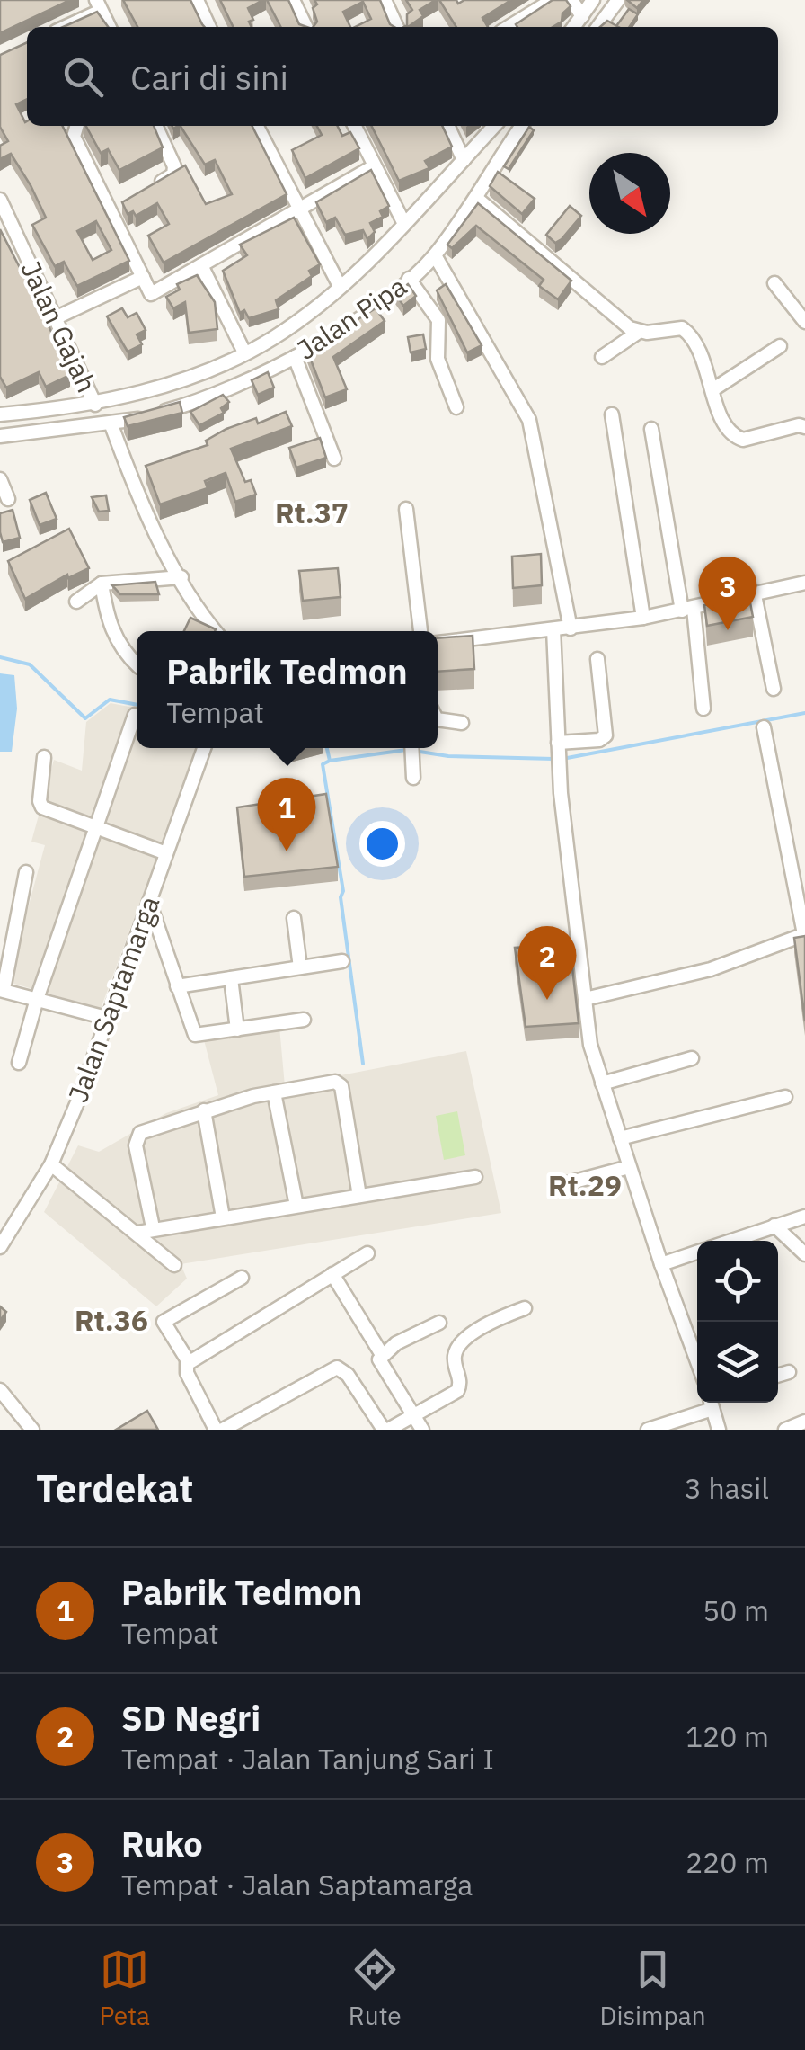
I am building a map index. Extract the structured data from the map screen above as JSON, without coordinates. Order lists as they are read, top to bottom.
{
  "streets": {
    "street": ["Jalan Pipa", "Jalan Gajah", "Jalan Saptamarga"]
  },
  "districts": ["Rt.37", "Rt.29", "Rt.36"],
  "north": "bottom right",
  "page": {
    "search": "Cari di sini",
    "pins": ["3", "1", "2"],
    "popup": ["Pabrik Tedmon", "Tempat"],
    "heading": ["Terdekat", "3 hasil"],
    "list": [
      {
        "mark": "1",
        "name": "Pabrik Tedmon",
        "note": "Tempat",
        "value": "50 m"
      },
      {
        "mark": "2",
        "name": "SD Negri",
        "note": "Tempat · Jalan Tanjung Sari I",
        "value": "120 m"
      },
      {
        "mark": "3",
        "name": "Ruko",
        "note": "Tempat · Jalan Saptamarga",
        "value": "220 m"
      }
    ],
    "nav": ["Peta", "Rute", "Disimpan"]
  }
}
